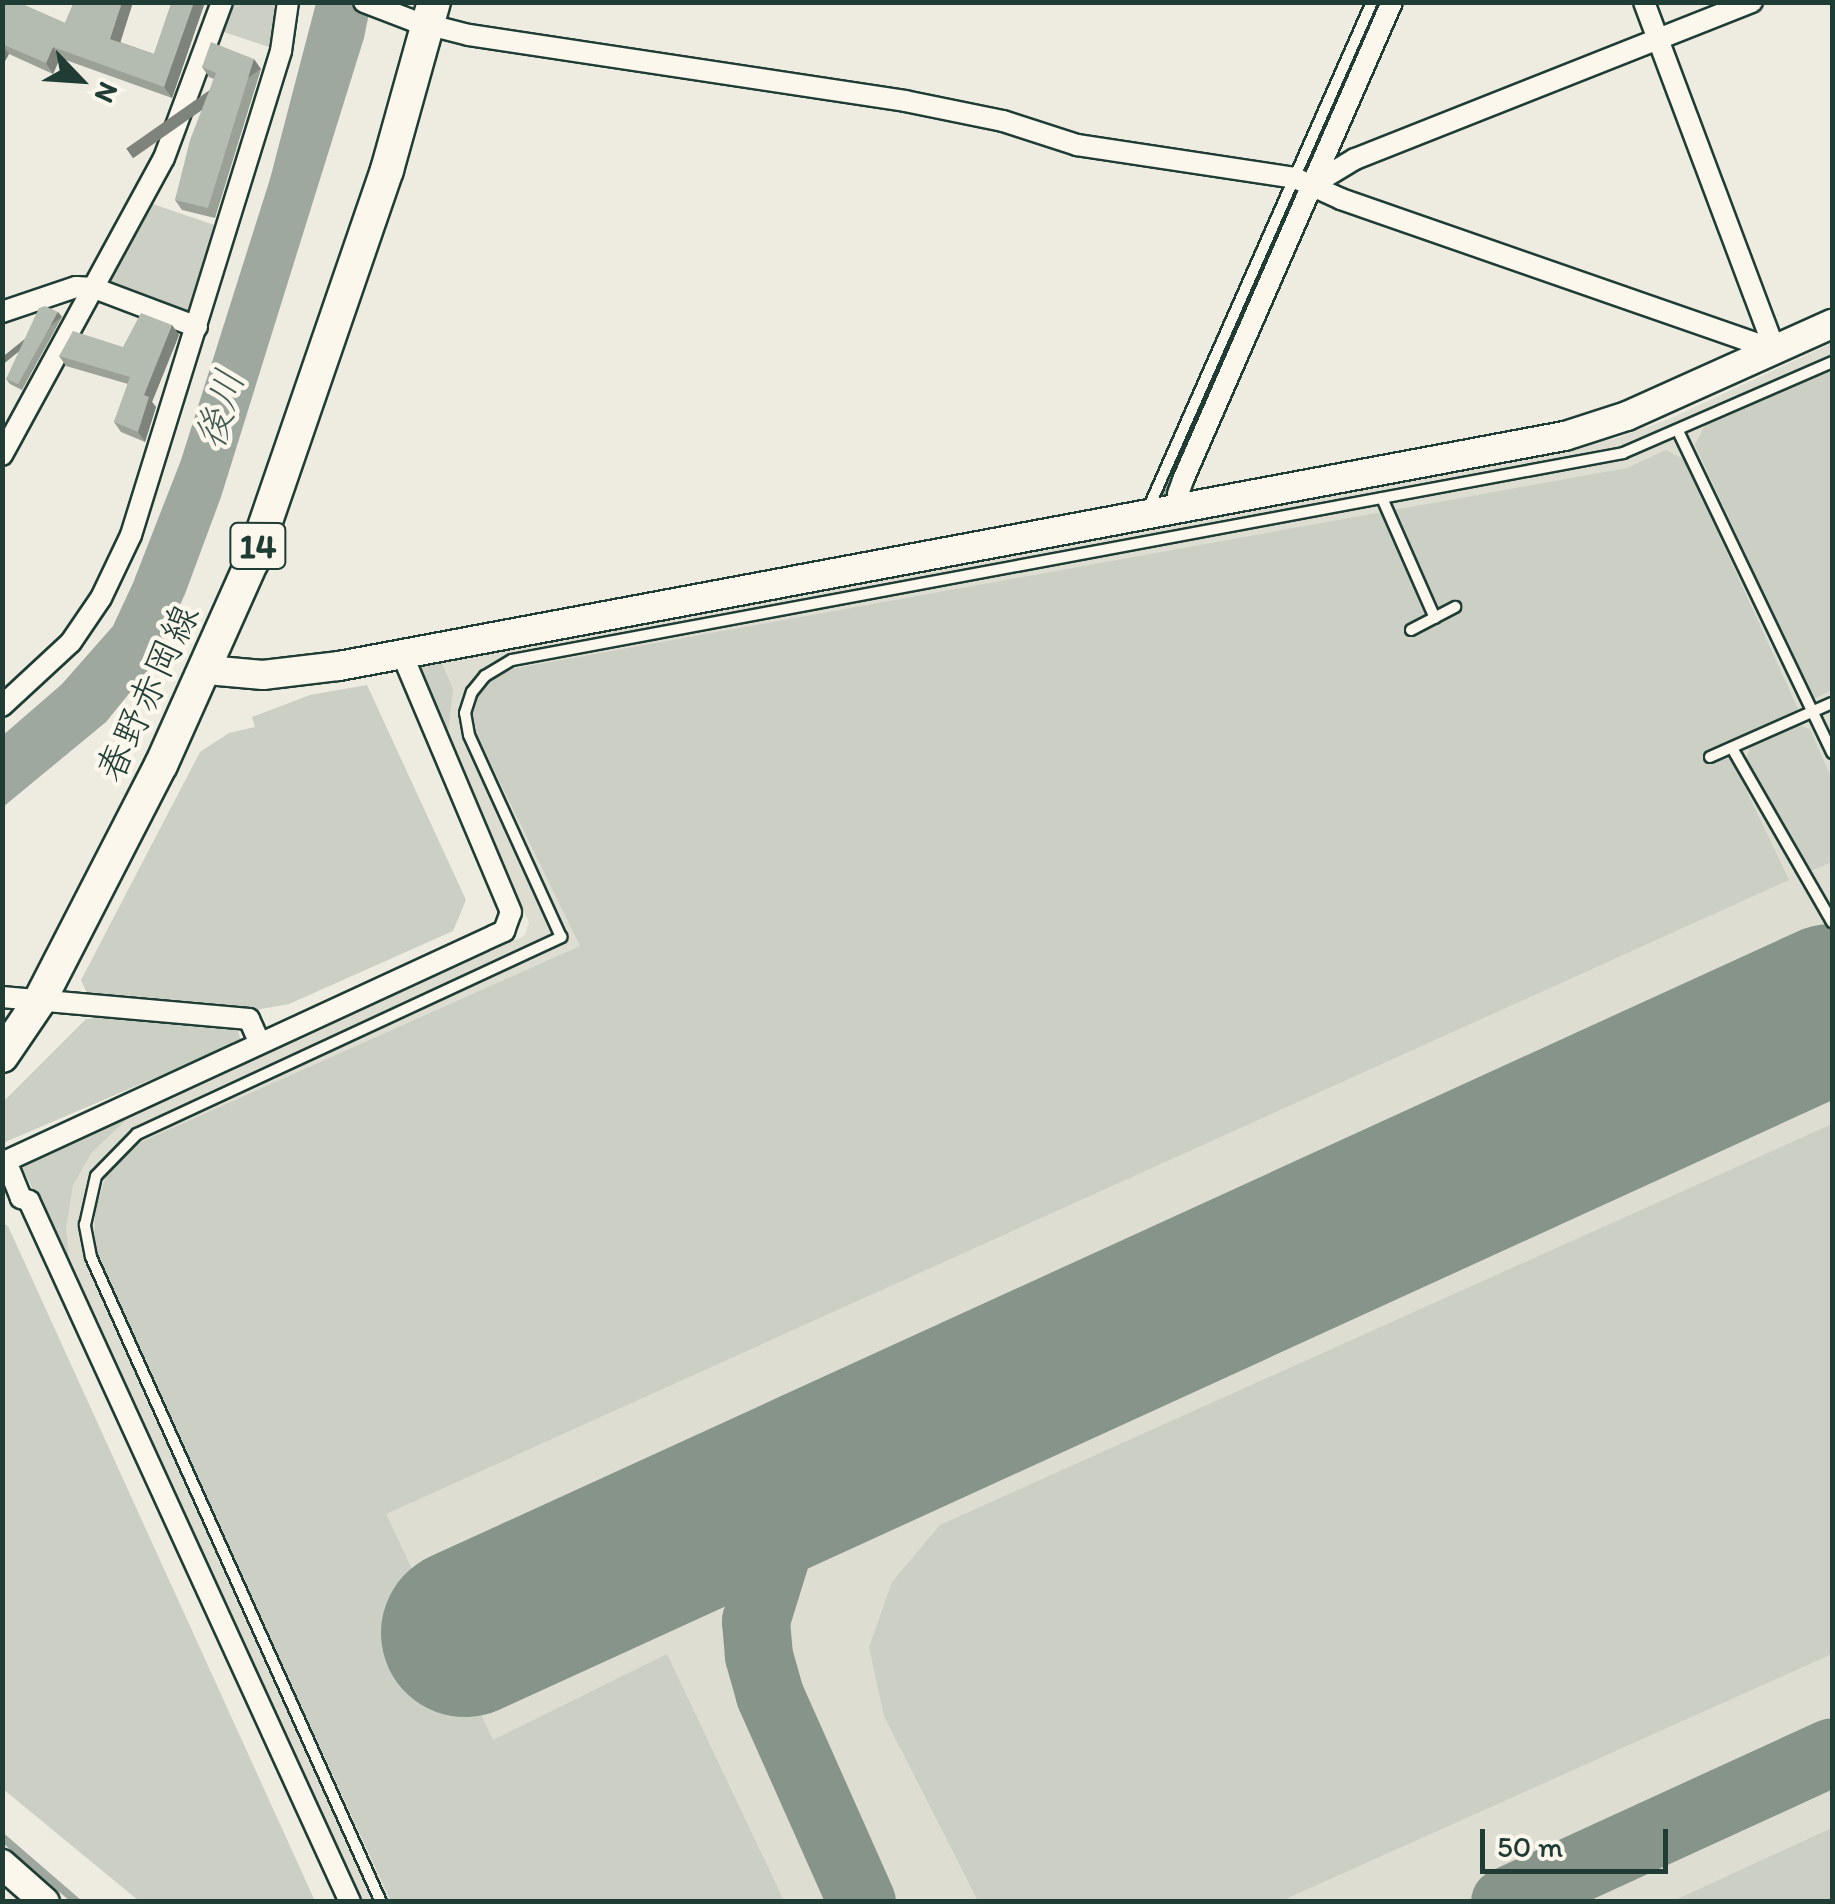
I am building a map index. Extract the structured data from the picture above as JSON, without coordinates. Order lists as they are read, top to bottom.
{
  "streets": {
    "main road": ["14", "春野赤岡線"]
  },
  "water": ["後川"],
  "scale_bar": "50 m",
  "north": "bottom right"
}
